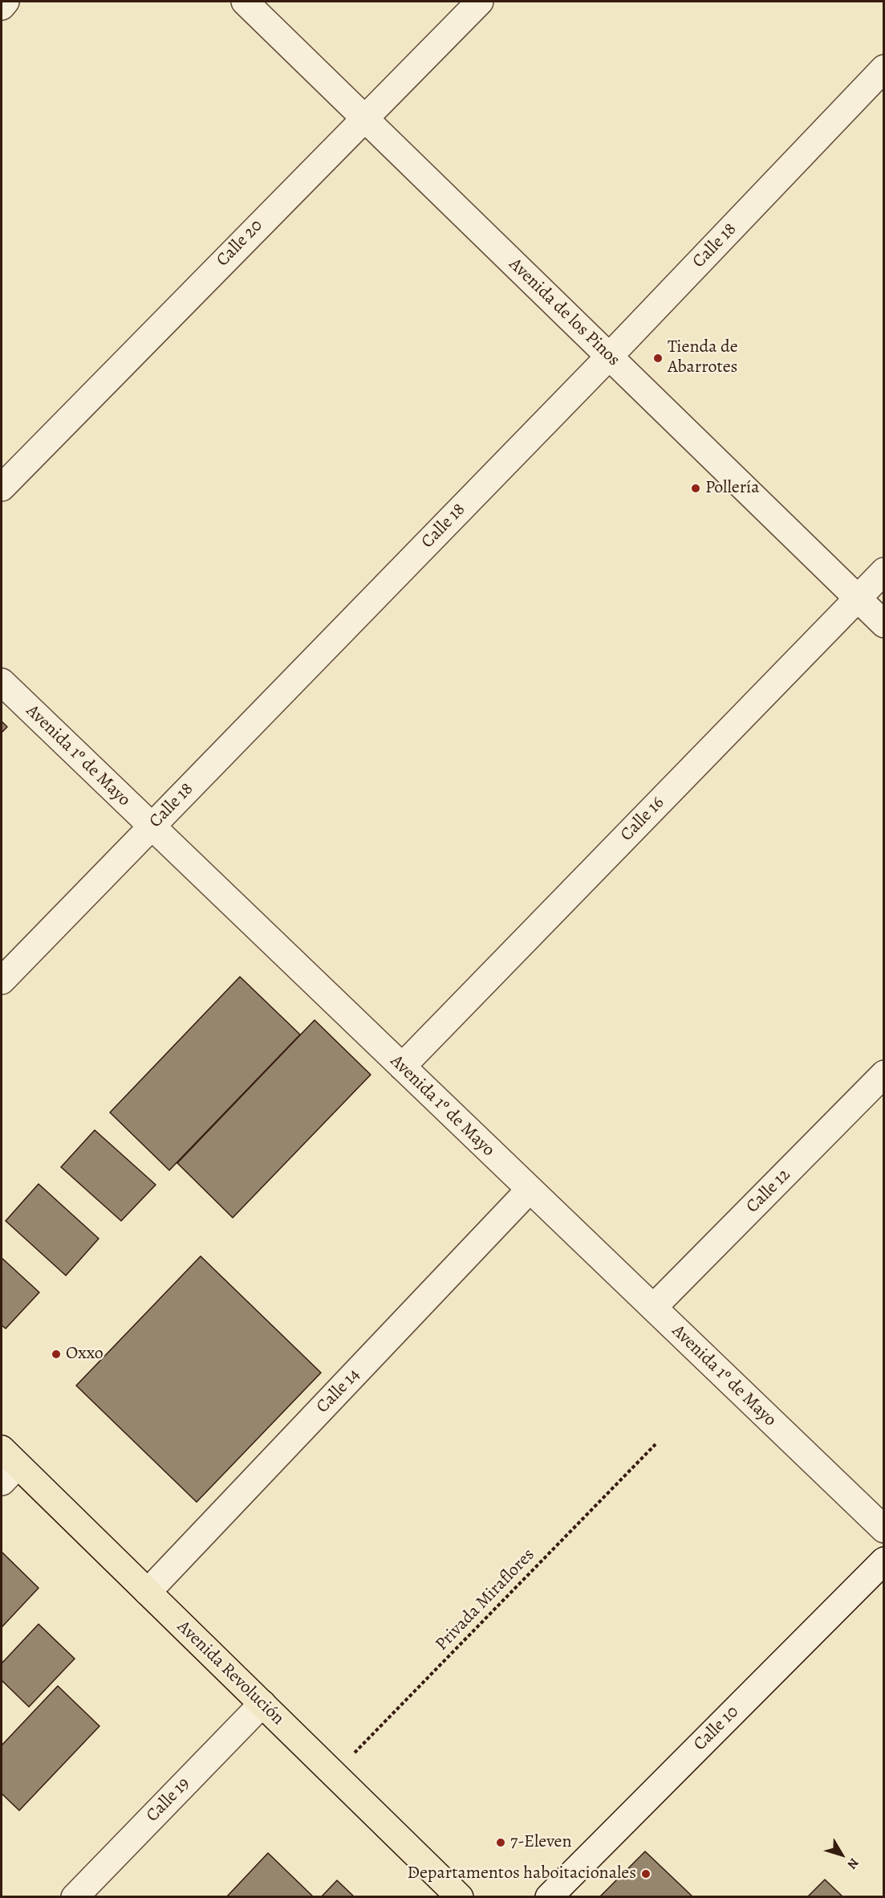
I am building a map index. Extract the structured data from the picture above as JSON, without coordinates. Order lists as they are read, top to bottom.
{
  "streets": {
    "main road": ["Avenida Revolución"],
    "street": [
      "Calle 20",
      "Calle 18",
      "Avenida de los Pinos",
      "Avenida 1º de Mayo",
      "Calle 16",
      "Calle 12",
      "Calle 14",
      "Calle 10",
      "Calle 19"
    ],
    "path": ["Privada Miraflores"]
  },
  "crossings": [
    ["Calle 20", "Avenida de los Pinos"],
    ["Calle 18", "Avenida de los Pinos"],
    ["Calle 18", "Avenida 1º de Mayo"],
    ["Avenida de los Pinos", "Calle 16"],
    ["Avenida 1º de Mayo", "Calle 16"],
    ["Avenida 1º de Mayo", "Calle 12"],
    ["Avenida 1º de Mayo", "Calle 14"],
    ["Calle 14", "Avenida Revolución"],
    ["Privada Miraflores", "Avenida Revolución"],
    ["Avenida Revolución", "Calle 19"]
  ],
  "places": [
    "Tienda de Abarrotes",
    "Pollería",
    "Oxxo",
    "7-Eleven",
    "Departamentos haboitacionales"
  ],
  "north": "bottom right"
}
